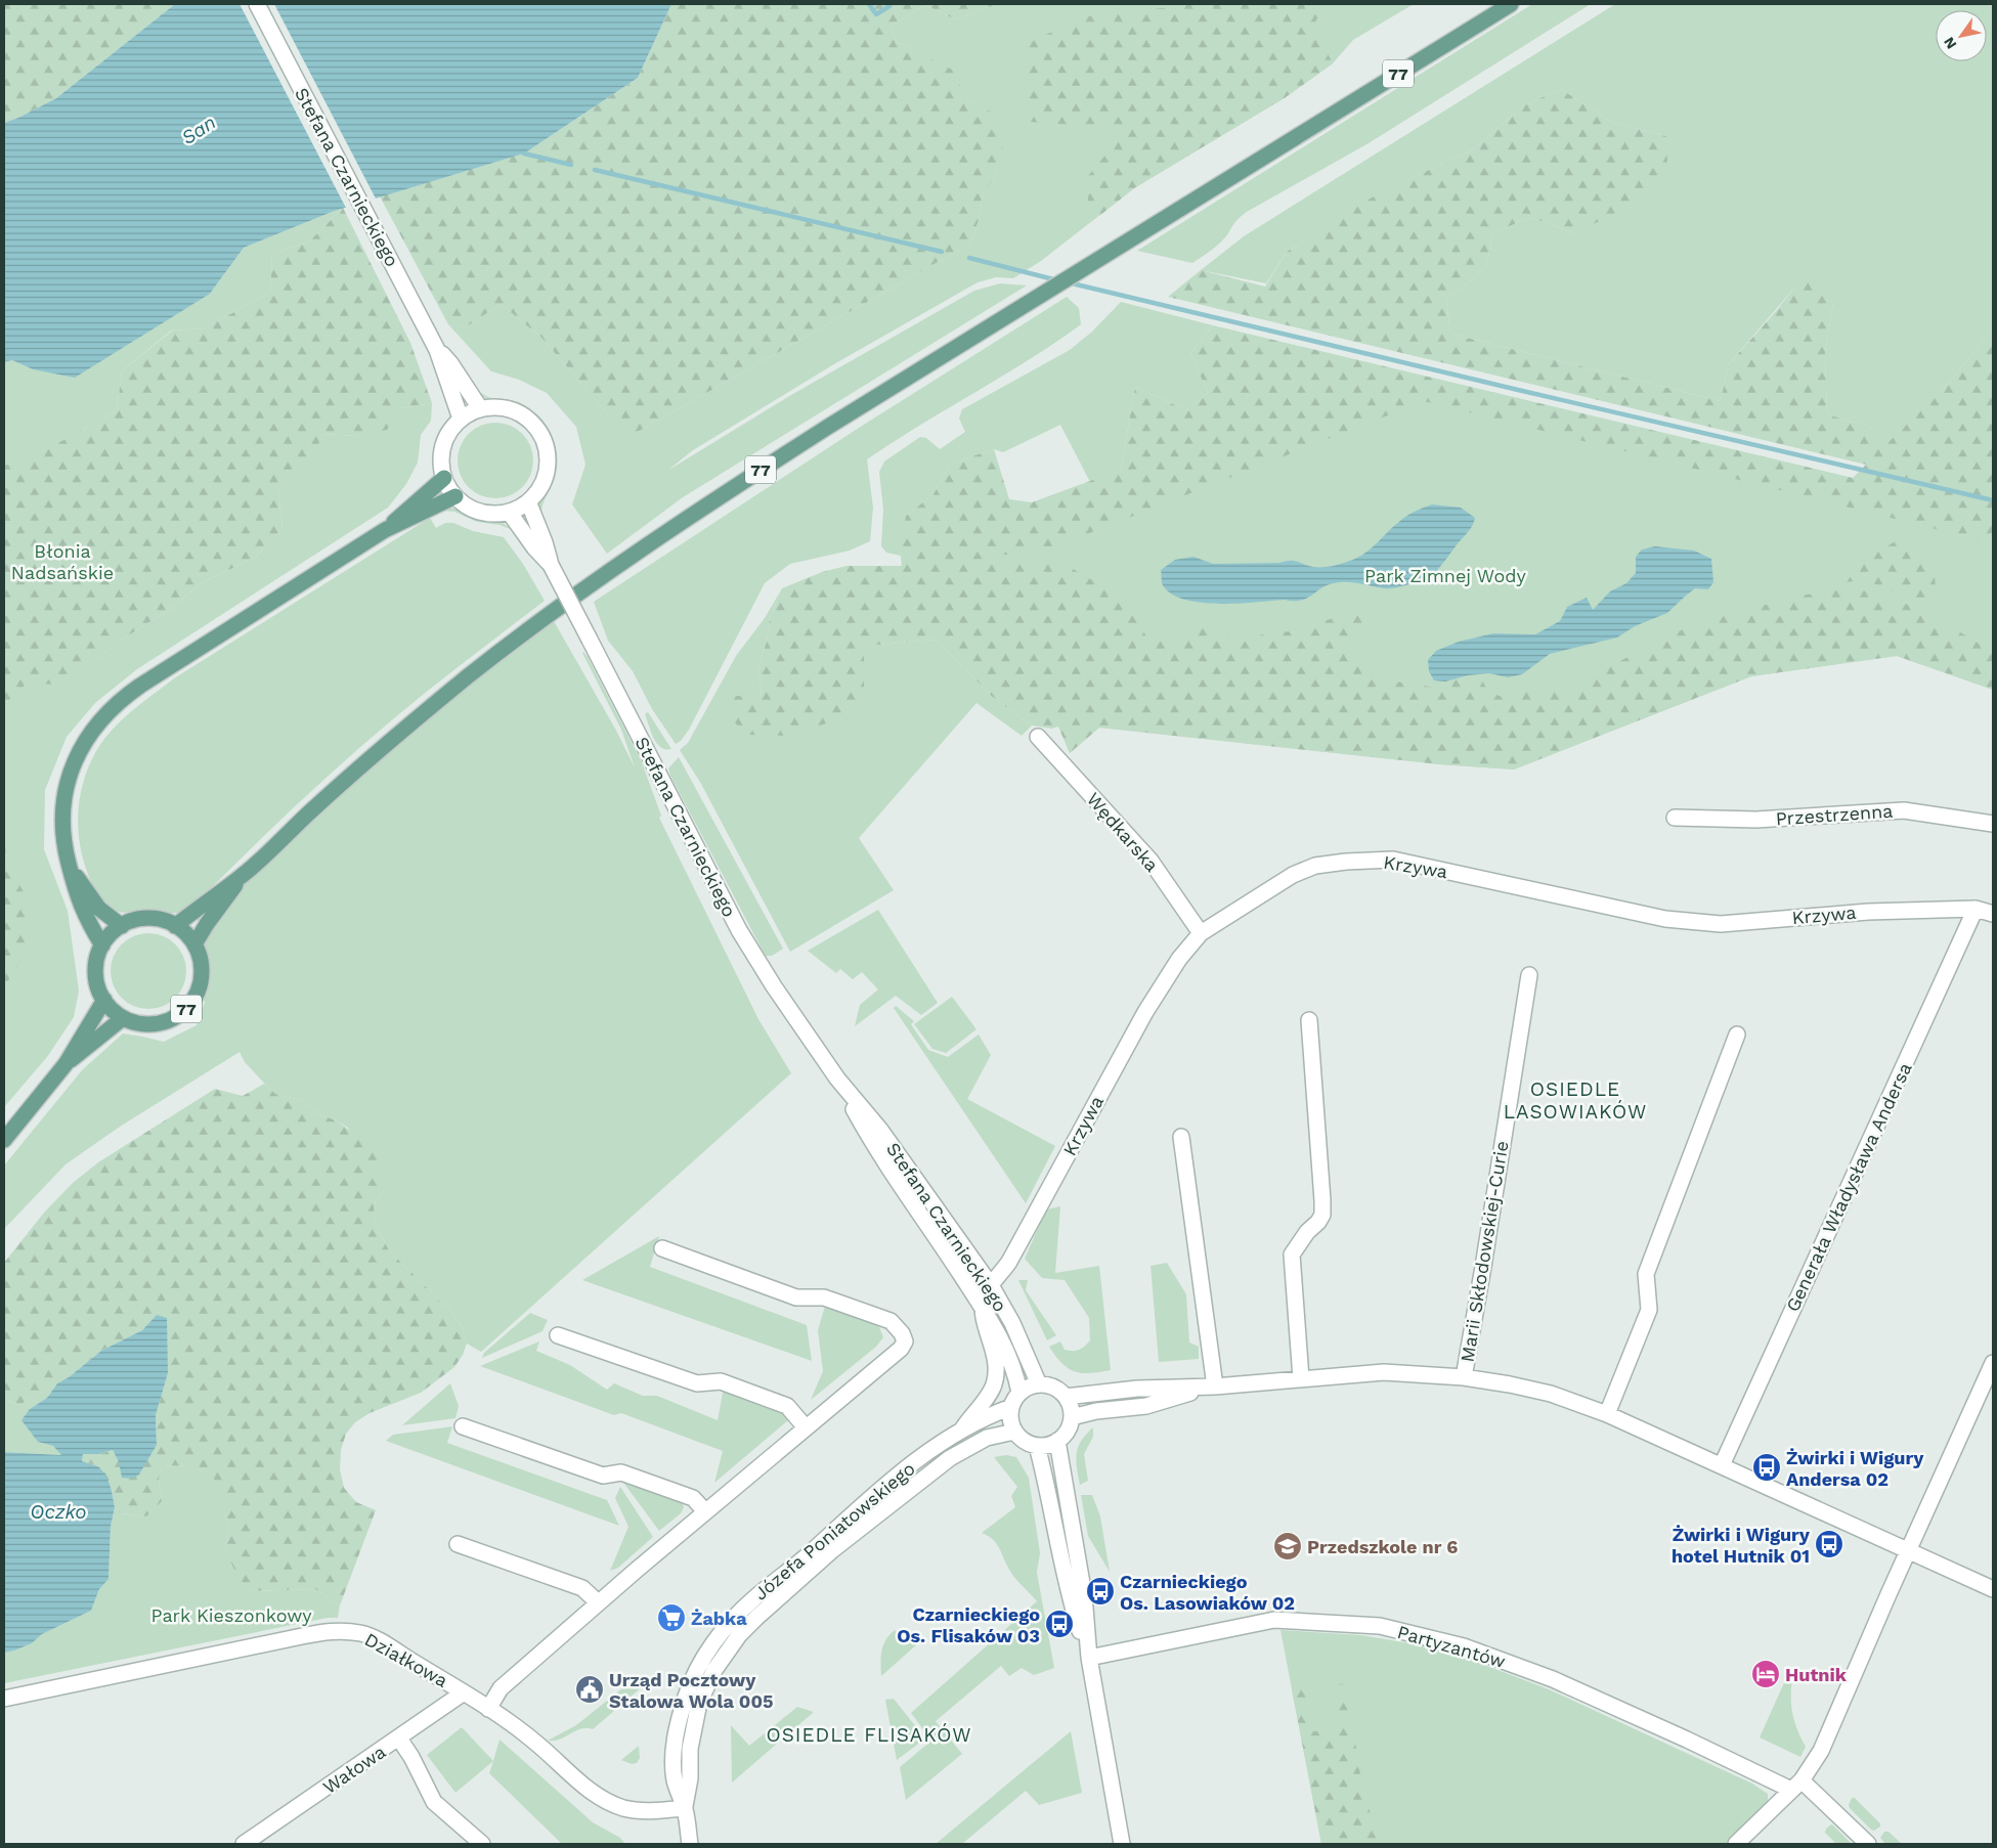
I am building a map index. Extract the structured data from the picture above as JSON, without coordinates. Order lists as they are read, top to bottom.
{
  "streets": {
    "main road": ["77"],
    "street": [
      "Stefana Czarnieckiego",
      "Przestrzenna",
      "Wędkarska",
      "Krzywa",
      "Generała Władysława Andersa",
      "Marii Skłodowskiej-Curie",
      "Józefa Poniatowskiego",
      "Partyzantów",
      "Działkowa",
      "Wałowa"
    ]
  },
  "crossings": [
    ["Stefana Czarnieckiego", "Krzywa"],
    ["Stefana Czarnieckiego", "Józefa Poniatowskiego"],
    ["Wędkarska", "Krzywa"],
    ["Krzywa", "Generała Władysława Andersa"],
    ["Józefa Poniatowskiego", "Działkowa"],
    ["Działkowa", "Wałowa"]
  ],
  "districts": ["OSIEDLE LASOWIAKÓW", "OSIEDLE FLISAKÓW"],
  "water": ["San", "Oczko"],
  "parks": ["Błonia Nadsańskie", "Park Zimnej Wody", "Park Kieszonkowy"],
  "places": {
    "bus stop": [
      "Żwirki i Wigury Andersa 02",
      "Żwirki i Wigury hotel Hutnik 01",
      "Czarnieckiego Os. Lasowiaków 02",
      "Czarnieckiego Os. Flisaków 03"
    ],
    "school or university": ["Przedszkole nr 6"],
    "supermarket": ["Żabka"],
    "hotel": ["Hutnik"],
    "public building": ["Urząd Pocztowy Stalowa Wola 005"]
  },
  "north": "bottom left"
}
